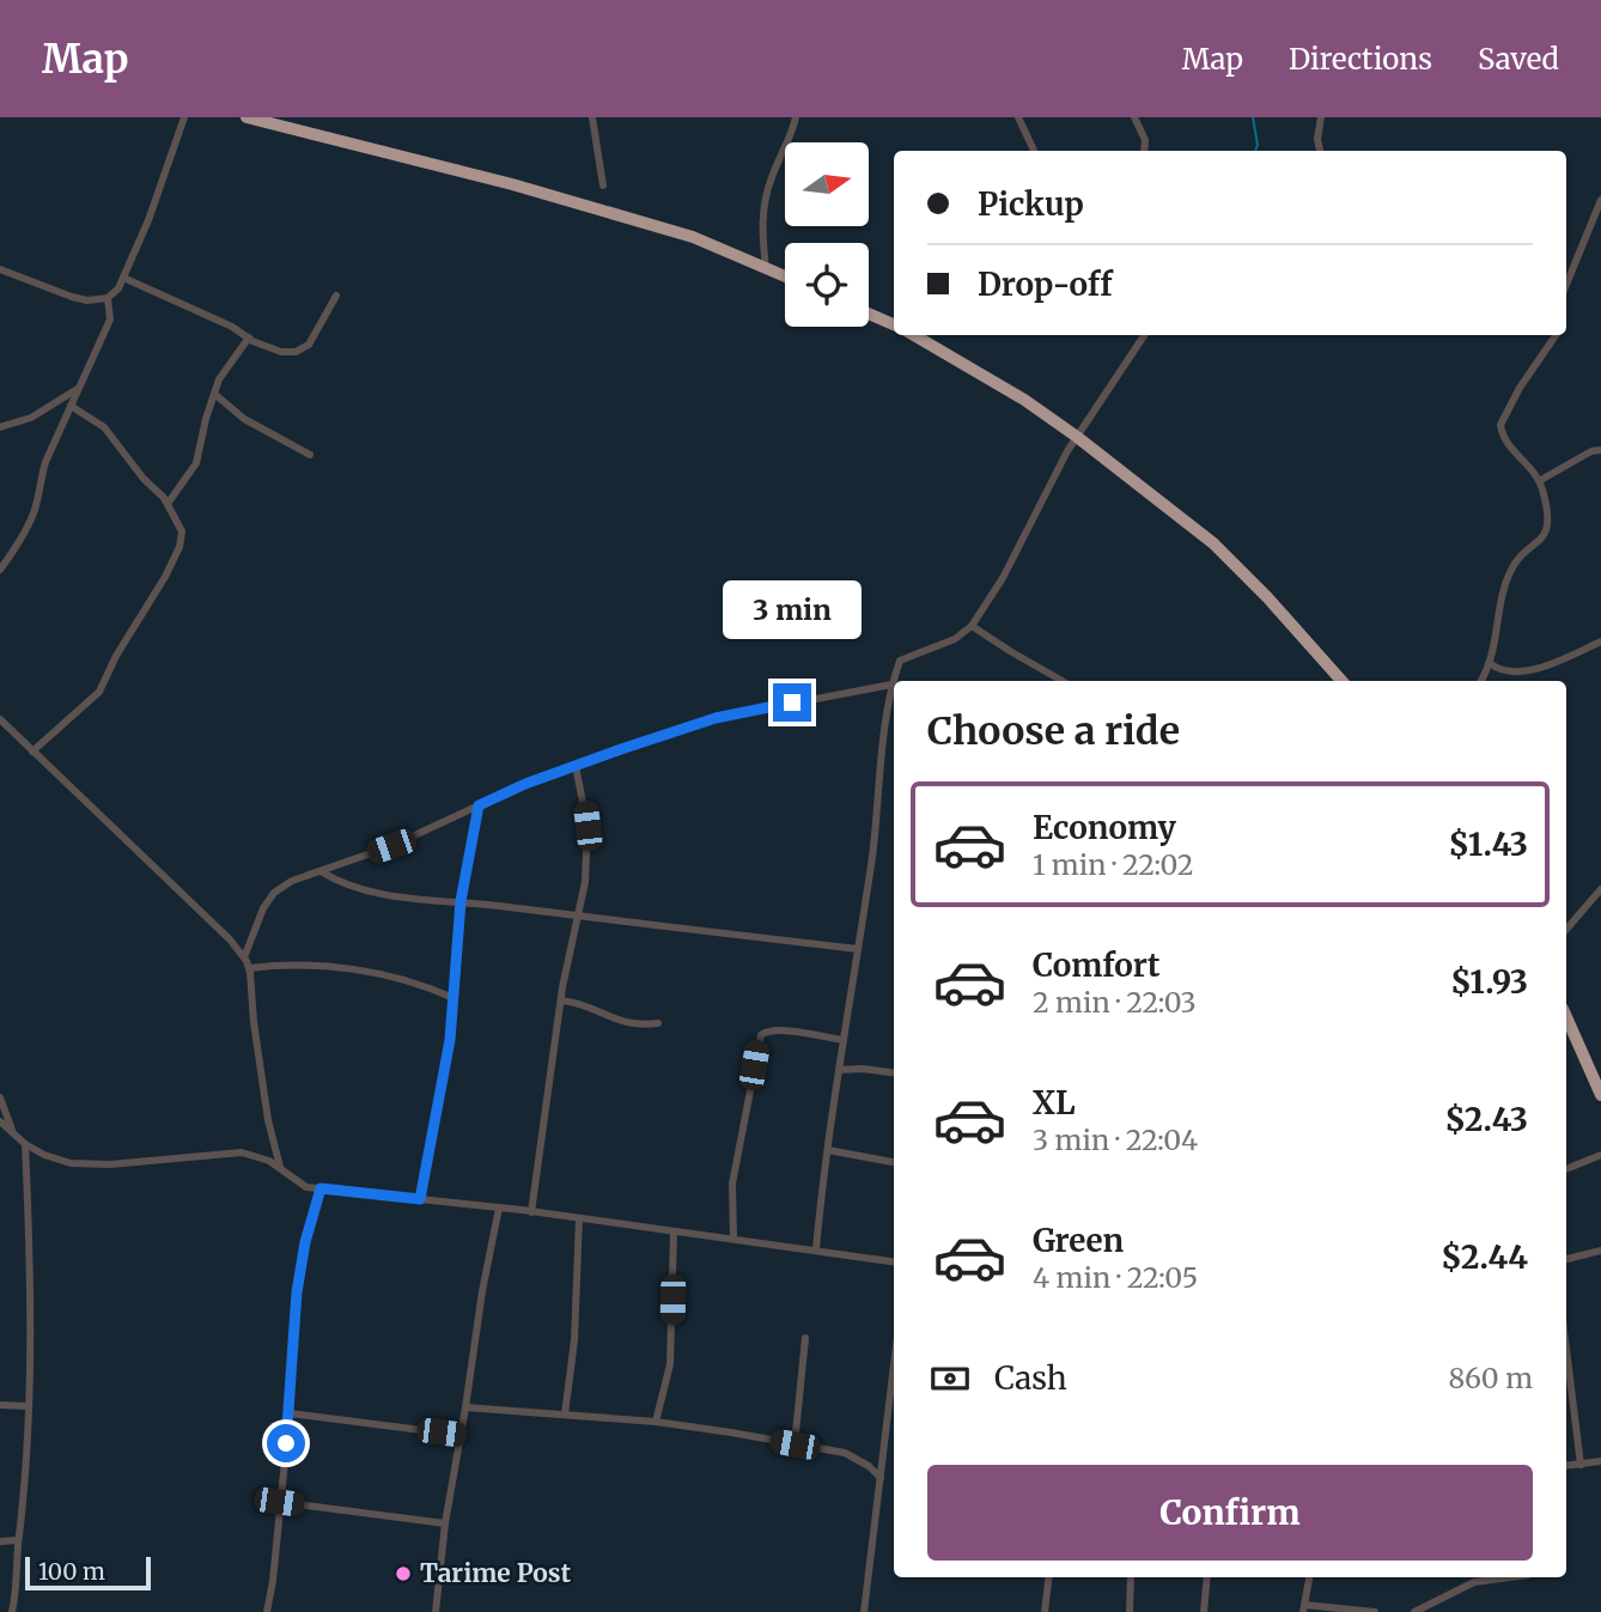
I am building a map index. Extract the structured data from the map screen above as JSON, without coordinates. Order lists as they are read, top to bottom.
{
  "places": ["Tarime Post"],
  "scale_bar": "100 m",
  "north": "right",
  "page": {
    "header": "Map",
    "nav": ["Map", "Directions", "Saved"],
    "banner": ["Pickup", "Drop-off"],
    "bubble": "3 min",
    "heading": "Choose a ride",
    "list": [
      {
        "name": "Economy",
        "note": "1 min · 22:02",
        "value": "$1.43"
      },
      {
        "name": "Comfort",
        "note": "2 min · 22:03",
        "value": "$1.93"
      },
      {
        "name": "XL",
        "note": "3 min · 22:04",
        "value": "$2.43"
      },
      {
        "name": "Green",
        "note": "4 min · 22:05",
        "value": "$2.44"
      }
    ],
    "pay": ["Cash", "860 m"],
    "buttons": "Confirm",
    "scale": "100 m"
  }
}
